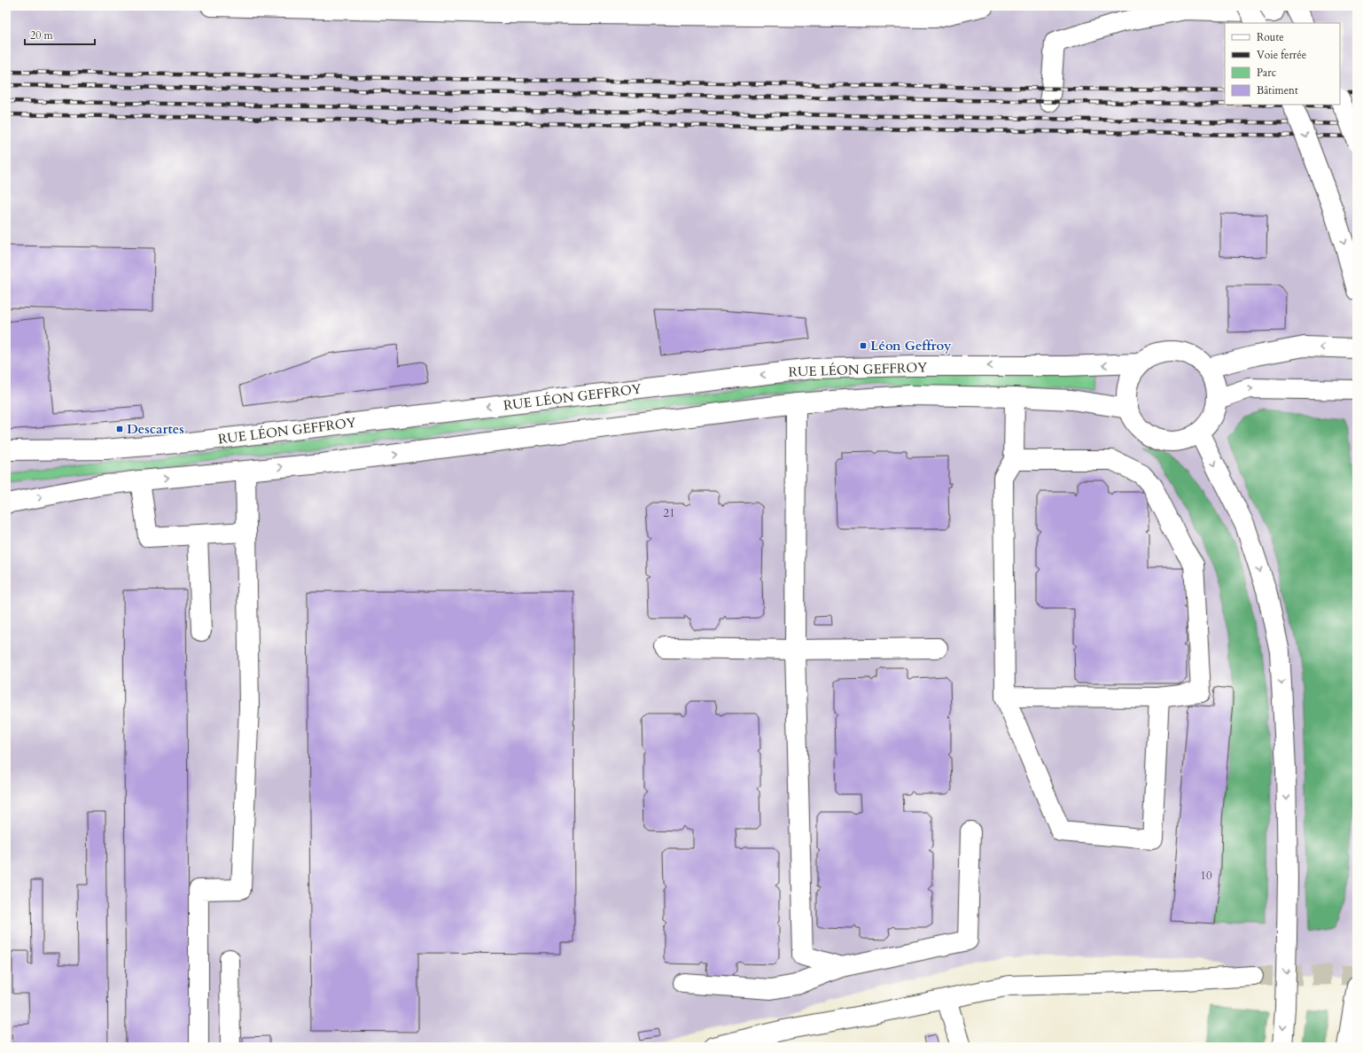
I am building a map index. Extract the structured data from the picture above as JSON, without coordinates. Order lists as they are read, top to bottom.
{
  "streets": {
    "main road": ["RUE LÉON GEFFROY"]
  },
  "places": {
    "transit": ["Léon Geffroy", "Descartes"]
  },
  "house_numbers": ["21", "10"],
  "legend": [
    "Route",
    "Voie ferrée",
    "Parc",
    "Bâtiment"
  ],
  "scale_bar": "20 m"
}
